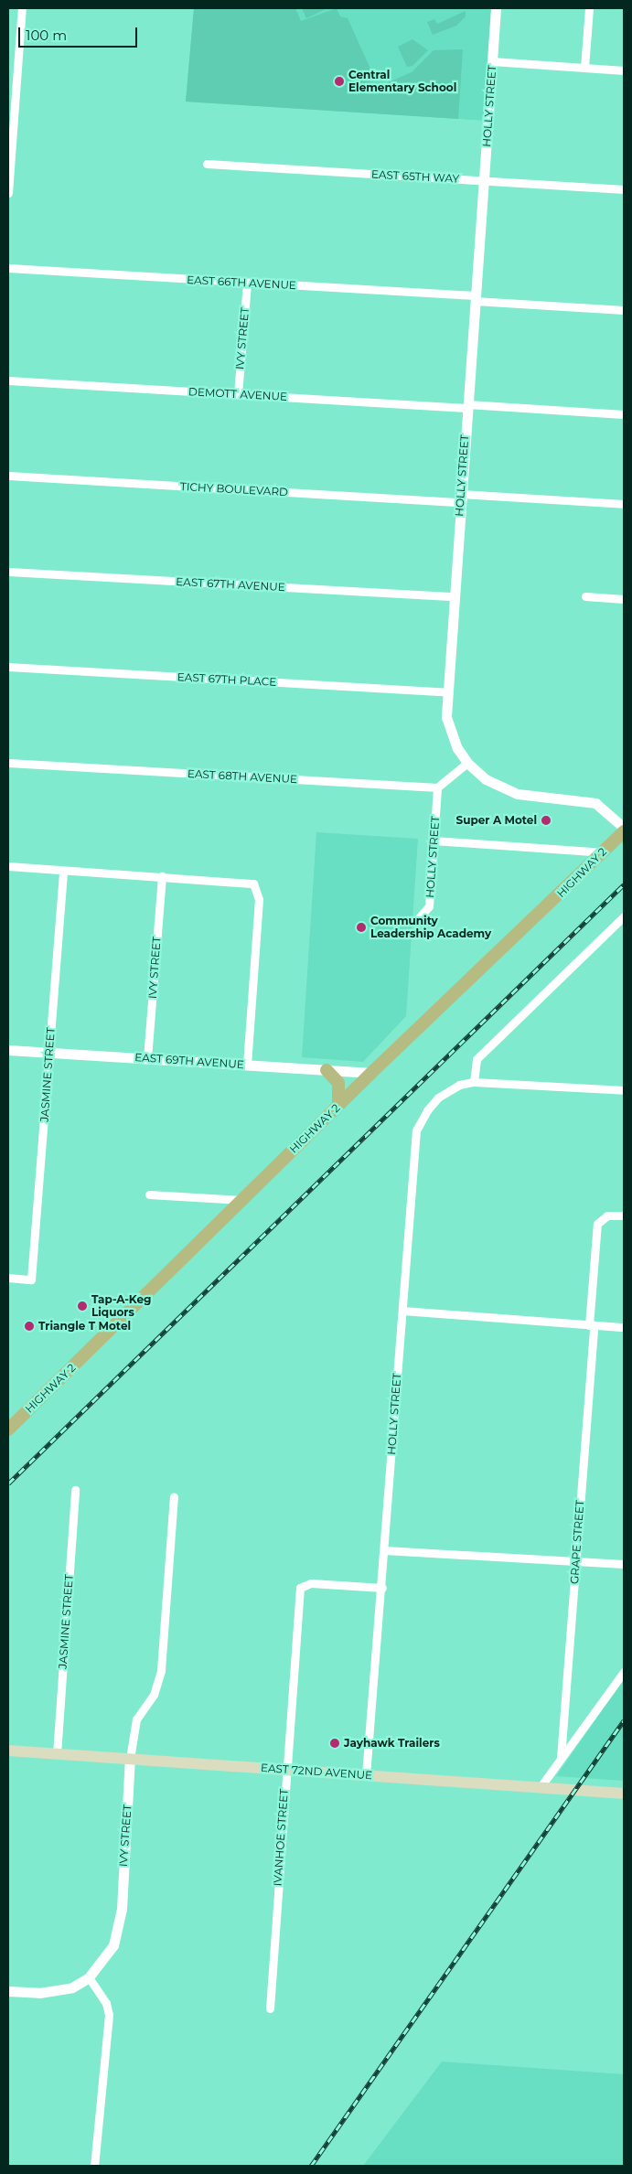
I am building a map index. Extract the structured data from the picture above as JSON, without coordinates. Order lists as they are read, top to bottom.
{
  "streets": {
    "main road": ["HIGHWAY 2", "EAST 72ND AVENUE"],
    "street": [
      "HOLLY STREET",
      "EAST 65TH WAY",
      "EAST 66TH AVENUE",
      "IVY STREET",
      "DEMOTT AVENUE",
      "TICHY BOULEVARD",
      "EAST 67TH AVENUE",
      "EAST 67TH PLACE",
      "EAST 68TH AVENUE",
      "EAST 69TH AVENUE",
      "JASMINE STREET",
      "GRAPE STREET",
      "IVANHOE STREET"
    ]
  },
  "crossings": [
    ["HOLLY STREET", "EAST 65TH WAY"],
    ["HOLLY STREET", "EAST 66TH AVENUE"],
    ["HOLLY STREET", "DEMOTT AVENUE"],
    ["HOLLY STREET", "TICHY BOULEVARD"],
    ["HOLLY STREET", "EAST 67TH AVENUE"],
    ["HOLLY STREET", "EAST 67TH PLACE"],
    ["HOLLY STREET", "EAST 68TH AVENUE"],
    ["HOLLY STREET", "HIGHWAY 2"],
    ["HOLLY STREET", "EAST 72ND AVENUE"],
    ["HOLLY STREET", "IVANHOE STREET"],
    ["EAST 66TH AVENUE", "IVY STREET"],
    ["IVY STREET", "DEMOTT AVENUE"],
    ["IVY STREET", "EAST 69TH AVENUE"],
    ["IVY STREET", "EAST 72ND AVENUE"],
    ["HIGHWAY 2", "EAST 69TH AVENUE"],
    ["EAST 69TH AVENUE", "JASMINE STREET"],
    ["JASMINE STREET", "EAST 72ND AVENUE"],
    ["EAST 72ND AVENUE", "IVANHOE STREET"]
  ],
  "places": [
    "Central Elementary School",
    "Super A Motel",
    "Community Leadership Academy",
    "Tap-A-Keg Liquors",
    "Triangle T Motel",
    "Jayhawk Trailers"
  ],
  "scale_bar": "100 m"
}
